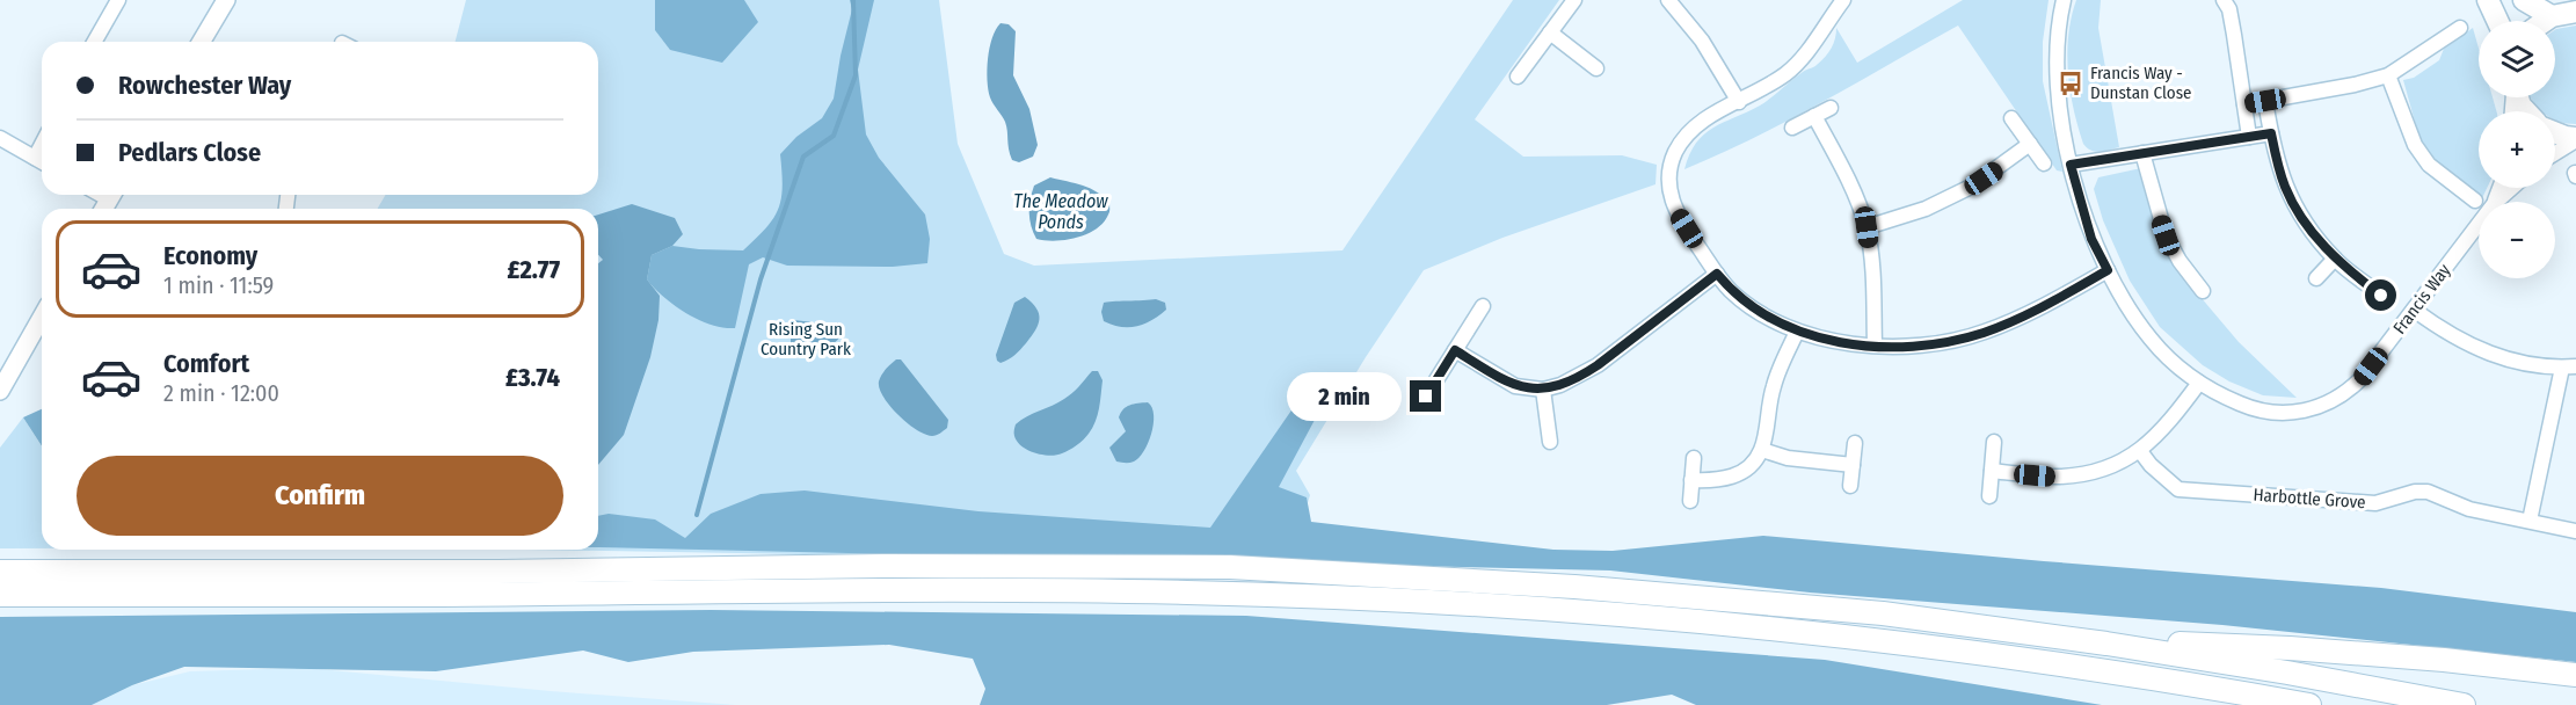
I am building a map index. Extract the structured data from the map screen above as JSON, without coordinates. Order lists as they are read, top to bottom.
{
  "streets": {
    "street": ["Francis Way", "Harbottle Grove"]
  },
  "water": ["The Meadow Ponds"],
  "parks": ["Rising Sun Country Park"],
  "places": {
    "bus stop": ["Francis Way - Dunstan Close"]
  },
  "page": {
    "map_buttons": ["+", "−"],
    "banner": ["Rowchester Way", "Pedlars Close"],
    "list": [
      {
        "name": "Economy",
        "note": "1 min · 11:59",
        "value": "£2.77"
      },
      {
        "name": "Comfort",
        "note": "2 min · 12:00",
        "value": "£3.74"
      }
    ],
    "bubble": "2 min",
    "buttons": "Confirm"
  }
}
